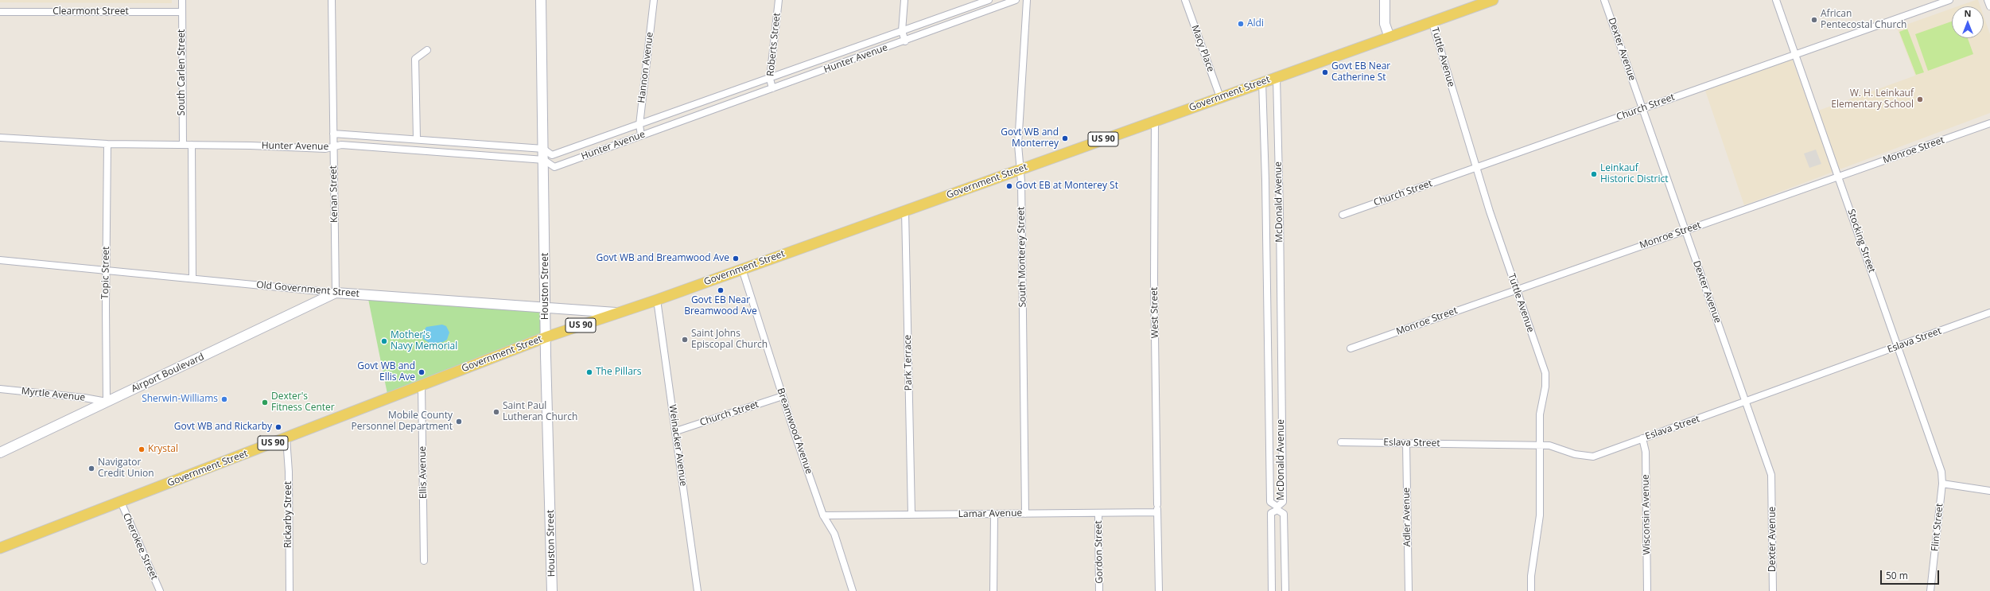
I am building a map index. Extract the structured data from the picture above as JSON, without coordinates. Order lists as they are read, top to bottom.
{
  "streets": {
    "main road": ["Government Street", "US 90"],
    "street": [
      "Clearmont Street",
      "Roberts Street",
      "Macy Place",
      "Dexter Avenue",
      "Tuttle Avenue",
      "Hunter Avenue",
      "Hannon Avenue",
      "South Carlen Street",
      "Church Street",
      "Monroe Street",
      "Kenan Street",
      "McDonald Avenue",
      "Stocking Street",
      "South Monterey Street",
      "Topic Street",
      "Houston Street",
      "Old Government Street",
      "West Street",
      "Eslava Street",
      "Park Terrace",
      "Airport Boulevard",
      "Myrtle Avenue",
      "Breamwood Avenue",
      "Weinacker Avenue",
      "Ellis Avenue",
      "Lamar Avenue",
      "Rickarby Street",
      "Wisconsin Avenue",
      "Adler Avenue",
      "Flint Street",
      "Cherokee Street",
      "Gordon Street"
    ]
  },
  "crossings": [
    ["Clearmont Street", "South Carlen Street"],
    ["Roberts Street", "Hunter Avenue"],
    ["Macy Place", "Government Street"],
    ["Dexter Avenue", "Church Street"],
    ["Dexter Avenue", "Monroe Street"],
    ["Dexter Avenue", "Eslava Street"],
    ["Tuttle Avenue", "Government Street"],
    ["Tuttle Avenue", "Church Street"],
    ["Tuttle Avenue", "Monroe Street"],
    ["Tuttle Avenue", "Eslava Street"],
    ["Hunter Avenue", "Hannon Avenue"],
    ["Hunter Avenue", "South Carlen Street"],
    ["Hunter Avenue", "Kenan Street"],
    ["Hunter Avenue", "Houston Street"],
    ["Government Street", "McDonald Avenue"],
    ["Government Street", "South Monterey Street"],
    ["Government Street", "Houston Street"],
    ["Government Street", "Old Government Street"],
    ["Government Street", "West Street"],
    ["Government Street", "Park Terrace"],
    ["Government Street", "Breamwood Avenue"],
    ["Government Street", "Weinacker Avenue"],
    ["Government Street", "Ellis Avenue"],
    ["Government Street", "Rickarby Street"],
    ["Government Street", "Cherokee Street"],
    ["Church Street", "Stocking Street"],
    ["Church Street", "Breamwood Avenue"],
    ["Church Street", "Weinacker Avenue"],
    ["Monroe Street", "Stocking Street"],
    ["Kenan Street", "Old Government Street"],
    ["Kenan Street", "Airport Boulevard"],
    ["Stocking Street", "Eslava Street"],
    ["Stocking Street", "Flint Street"],
    ["South Monterey Street", "Lamar Avenue"],
    ["Topic Street", "Old Government Street"],
    ["Topic Street", "Airport Boulevard"],
    ["Topic Street", "Myrtle Avenue"],
    ["Houston Street", "Old Government Street"],
    ["Old Government Street", "Airport Boulevard"],
    ["West Street", "Lamar Avenue"],
    ["Eslava Street", "Wisconsin Avenue"],
    ["Eslava Street", "Adler Avenue"],
    ["Park Terrace", "Lamar Avenue"],
    ["Airport Boulevard", "Myrtle Avenue"],
    ["Breamwood Avenue", "Lamar Avenue"],
    ["Lamar Avenue", "Gordon Street"]
  ],
  "places": [
    "African Pentecostal Church",
    "Aldi",
    "Govt EB Near Catherine St",
    "W. H. Leinkauf Elementary School",
    "Govt WB and Monterrey",
    "Leinkauf Historic District",
    "Govt EB at Monterey St",
    "Govt WB and Breamwood Ave",
    "Govt EB Near Breamwood Ave",
    "Saint Johns Episcopal Church",
    "Mother's Navy Memorial",
    "Govt WB and Ellis Ave",
    "The Pillars",
    "Sherwin-Williams",
    "Dexter's Fitness Center",
    "Saint Paul Lutheran Church",
    "Mobile County Personnel Department",
    "Govt WB and Rickarby",
    "Krystal",
    "Navigator Credit Union"
  ],
  "scale_bar": "50 m",
  "north": "top"
}
